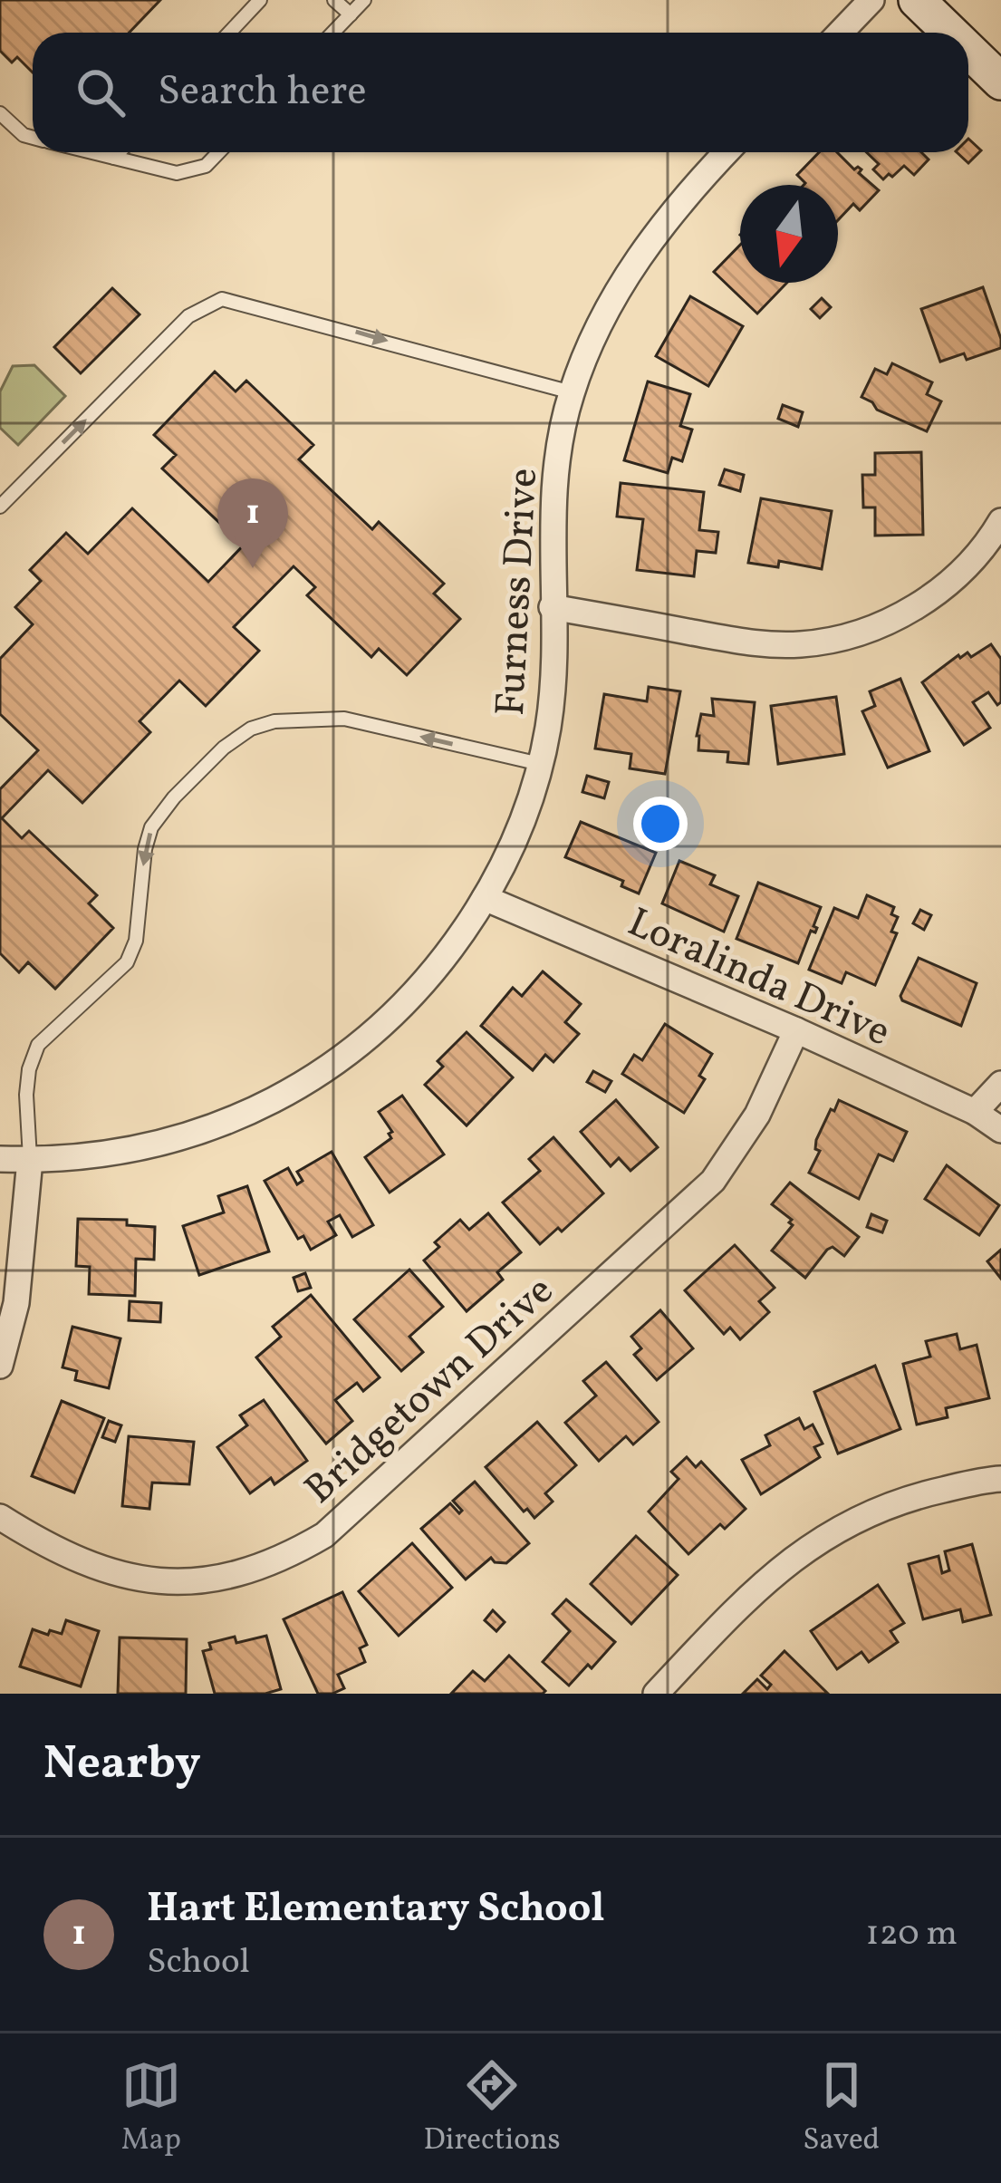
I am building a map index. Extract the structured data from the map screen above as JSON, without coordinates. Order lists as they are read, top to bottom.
{
  "streets": {
    "street": ["Furness Drive", "Loralinda Drive", "Bridgetown Drive"]
  },
  "crossings": [
    ["Furness Drive", "Loralinda Drive"],
    ["Loralinda Drive", "Bridgetown Drive"]
  ],
  "north": "bottom",
  "page": {
    "search": "Search here",
    "pins": "1",
    "heading": "Nearby",
    "list": [
      {
        "mark": "1",
        "name": "Hart Elementary School",
        "note": "School",
        "value": "120 m"
      }
    ],
    "nav": ["Map", "Directions", "Saved"]
  }
}
